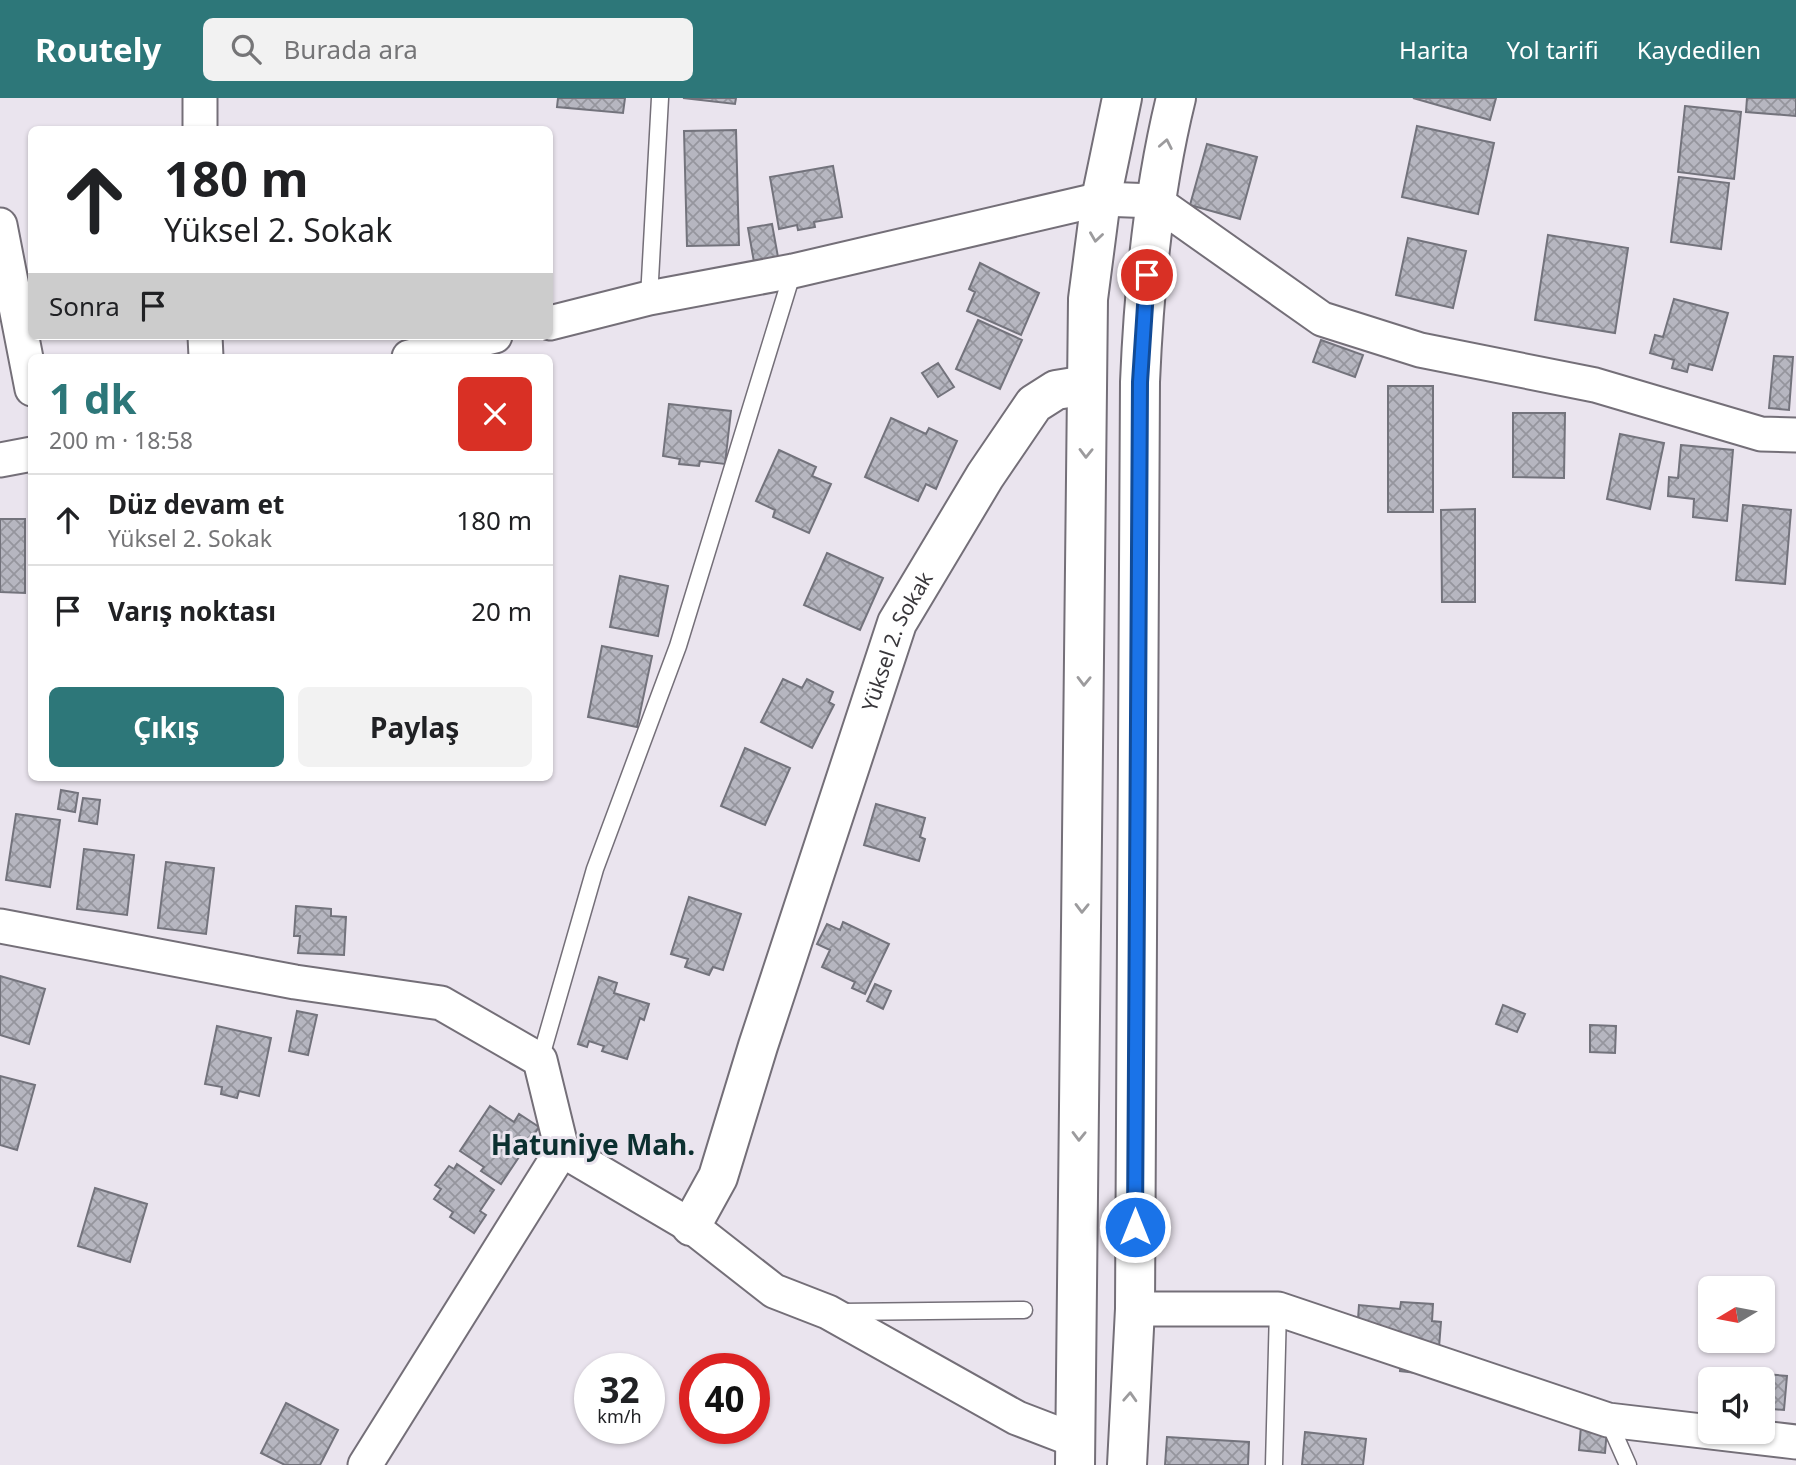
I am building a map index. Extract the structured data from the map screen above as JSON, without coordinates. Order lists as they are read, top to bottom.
{
  "streets": {
    "street": ["Yüksel 2. Sokak"]
  },
  "districts": ["Hatuniye Mah."],
  "north": "left",
  "page": {
    "header": "Routely",
    "search": "Burada ara",
    "nav": ["Harita", "Yol tarifi", "Kaydedilen"],
    "turn": ["180 m", "Yüksel 2. Sokak"],
    "then": "Sonra",
    "heading": ["1 dk", "200 m · 18:58"],
    "list": [
      {
        "name": "Düz devam et",
        "note": "Yüksel 2. Sokak",
        "value": "180 m"
      },
      {
        "name": "Varış noktası",
        "value": "20 m"
      }
    ],
    "buttons": ["Çıkış", "Paylaş"],
    "speed": "32 km/h",
    "limit": "40"
  }
}
